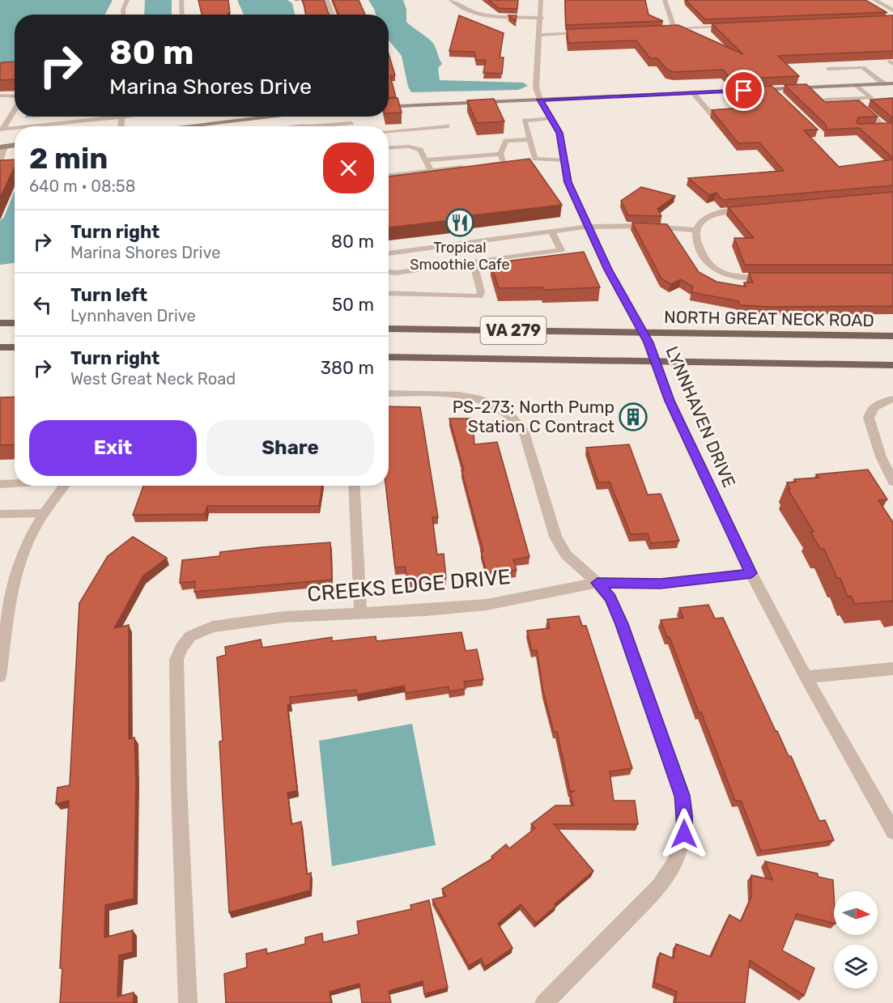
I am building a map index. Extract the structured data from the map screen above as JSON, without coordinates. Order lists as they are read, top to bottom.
{
  "streets": {
    "main road": ["NORTH GREAT NECK ROAD", "VA 279"],
    "street": ["LYNNHAVEN DRIVE", "CREEKS EDGE DRIVE"]
  },
  "crossings": [
    ["NORTH GREAT NECK ROAD", "LYNNHAVEN DRIVE"],
    ["VA 279", "LYNNHAVEN DRIVE"],
    ["LYNNHAVEN DRIVE", "CREEKS EDGE DRIVE"]
  ],
  "places": {
    "restaurant": ["Tropical Smoothie Cafe"],
    "building": ["PS-273; North Pump Station C Contract"]
  },
  "north": "right",
  "page": {
    "turn": ["80 m", "Marina Shores Drive"],
    "heading": ["2 min", "640 m · 08:58"],
    "list": [
      {
        "name": "Turn right",
        "note": "Marina Shores Drive",
        "value": "80 m"
      },
      {
        "name": "Turn left",
        "note": "Lynnhaven Drive",
        "value": "50 m"
      },
      {
        "name": "Turn right",
        "note": "West Great Neck Road",
        "value": "380 m"
      }
    ],
    "buttons": ["Exit", "Share"]
  }
}
